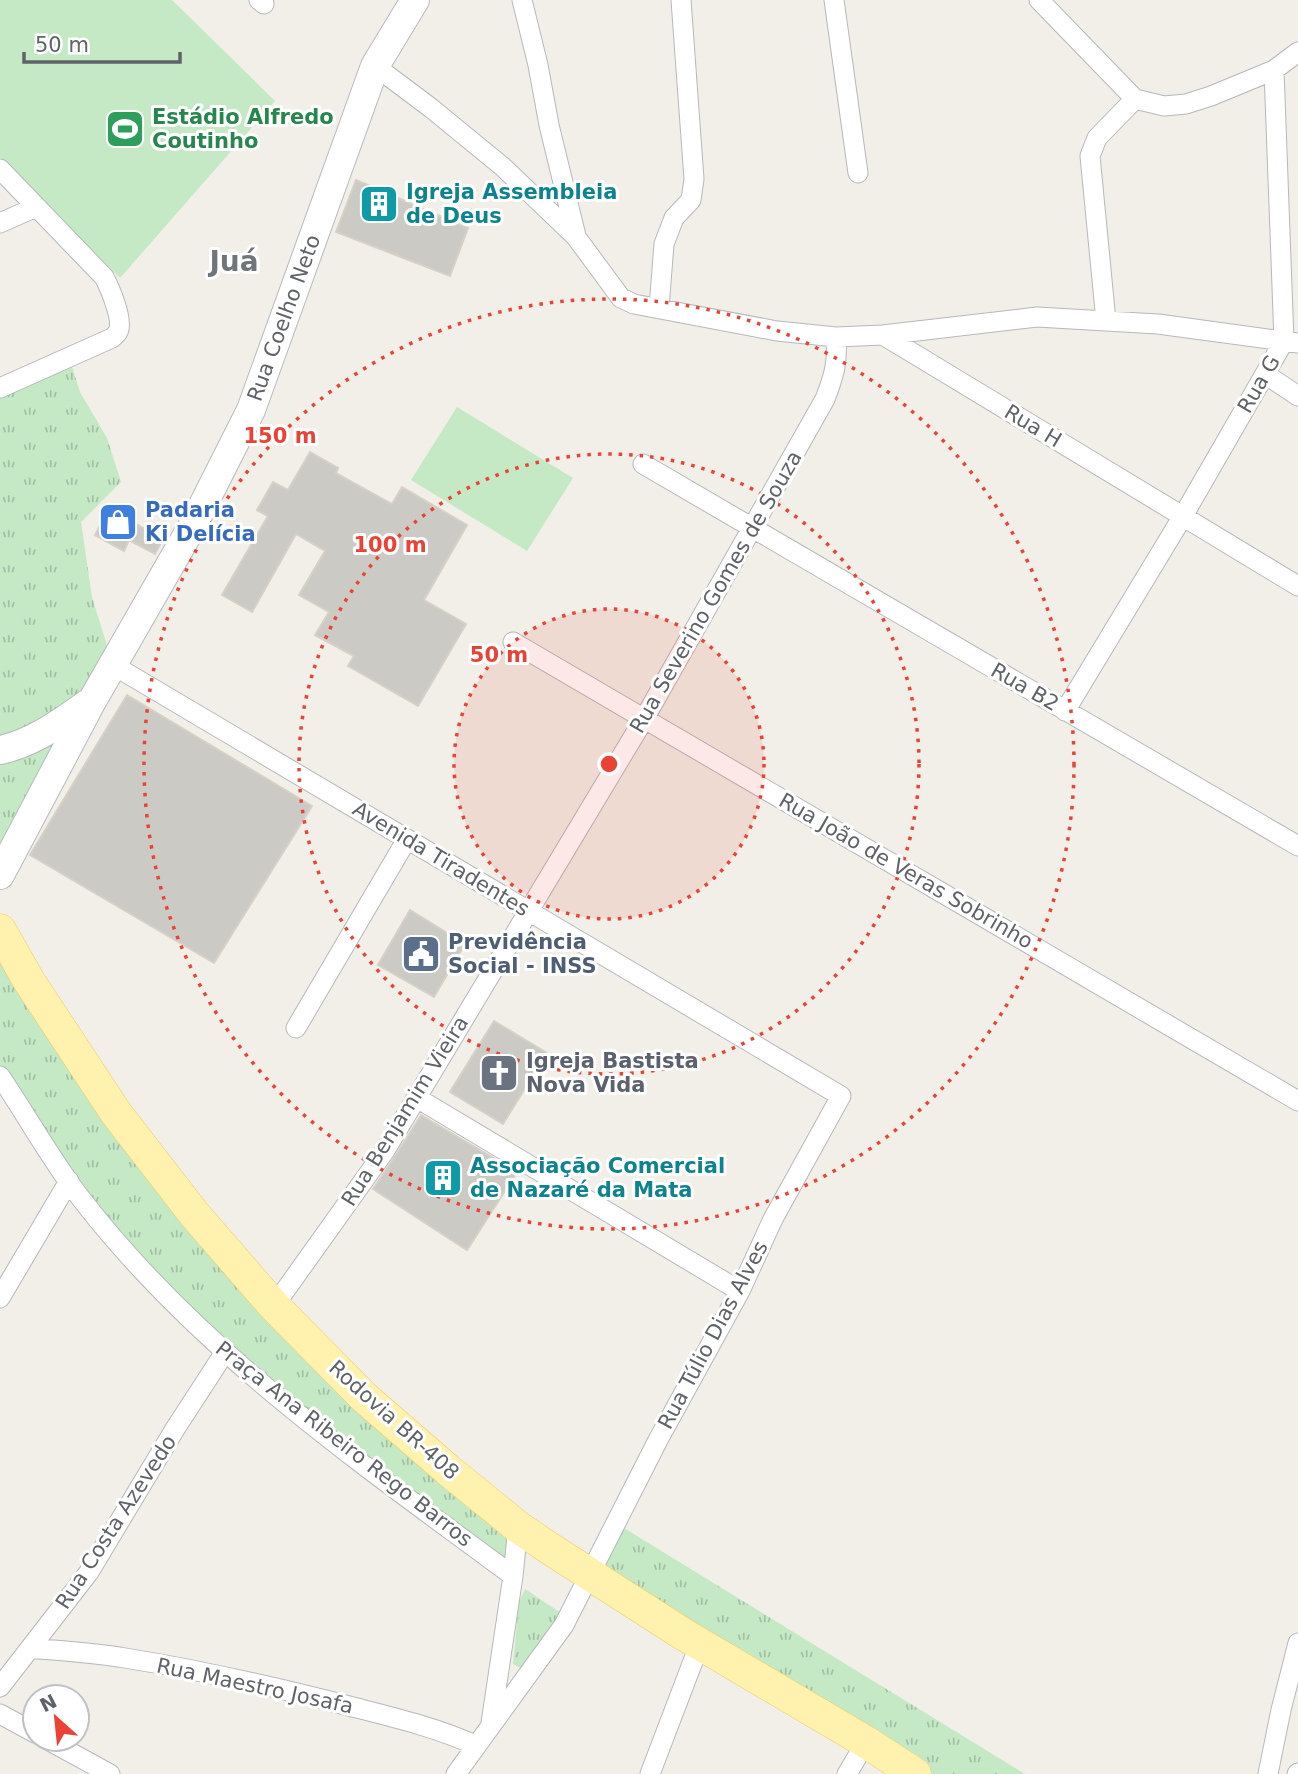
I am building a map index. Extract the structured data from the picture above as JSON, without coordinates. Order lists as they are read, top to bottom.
{
  "streets": {
    "main road": ["Rodovia BR-408"],
    "street": [
      "Rua Coelho Neto",
      "Rua G",
      "Rua H",
      "Rua Severino Gomes de Souza",
      "Rua B2",
      "Avenida Tiradentes",
      "Rua João de Veras Sobrinho",
      "Rua Benjamim Vieira",
      "Rua Túlio Dias Alves",
      "Praça Ana Ribeiro Rego Barros",
      "Rua Costa Azevedo",
      "Rua Maestro Josafa"
    ]
  },
  "crossings": [
    ["Rua Coelho Neto", "Avenida Tiradentes"],
    ["Rua G", "Rua H"],
    ["Rua G", "Rua B2"],
    ["Rua Severino Gomes de Souza", "Rua B2"],
    ["Rua Severino Gomes de Souza", "Avenida Tiradentes"],
    ["Rua Severino Gomes de Souza", "Rua João de Veras Sobrinho"],
    ["Rua Severino Gomes de Souza", "Rua Benjamim Vieira"],
    ["Avenida Tiradentes", "Rua Benjamim Vieira"],
    ["Avenida Tiradentes", "Rua Túlio Dias Alves"],
    ["Rua Benjamim Vieira", "Rodovia BR-408"],
    ["Rua Túlio Dias Alves", "Rodovia BR-408"],
    ["Praça Ana Ribeiro Rego Barros", "Rua Costa Azevedo"],
    ["Rua Costa Azevedo", "Rua Maestro Josafa"]
  ],
  "districts": ["Juá"],
  "places": {
    "sports": ["Estádio Alfredo Coutinho"],
    "building": ["Igreja Assembleia de Deus", "Associação Comercial de Nazaré da Mata"],
    "shop": ["Padaria Ki Delícia"],
    "public building": ["Previdência Social - INSS"],
    "church": ["Igreja Bastista Nova Vida"]
  },
  "scale_bar": "50 m",
  "north": "top left",
  "rings": ["150 m", "100 m", "50 m"]
}
